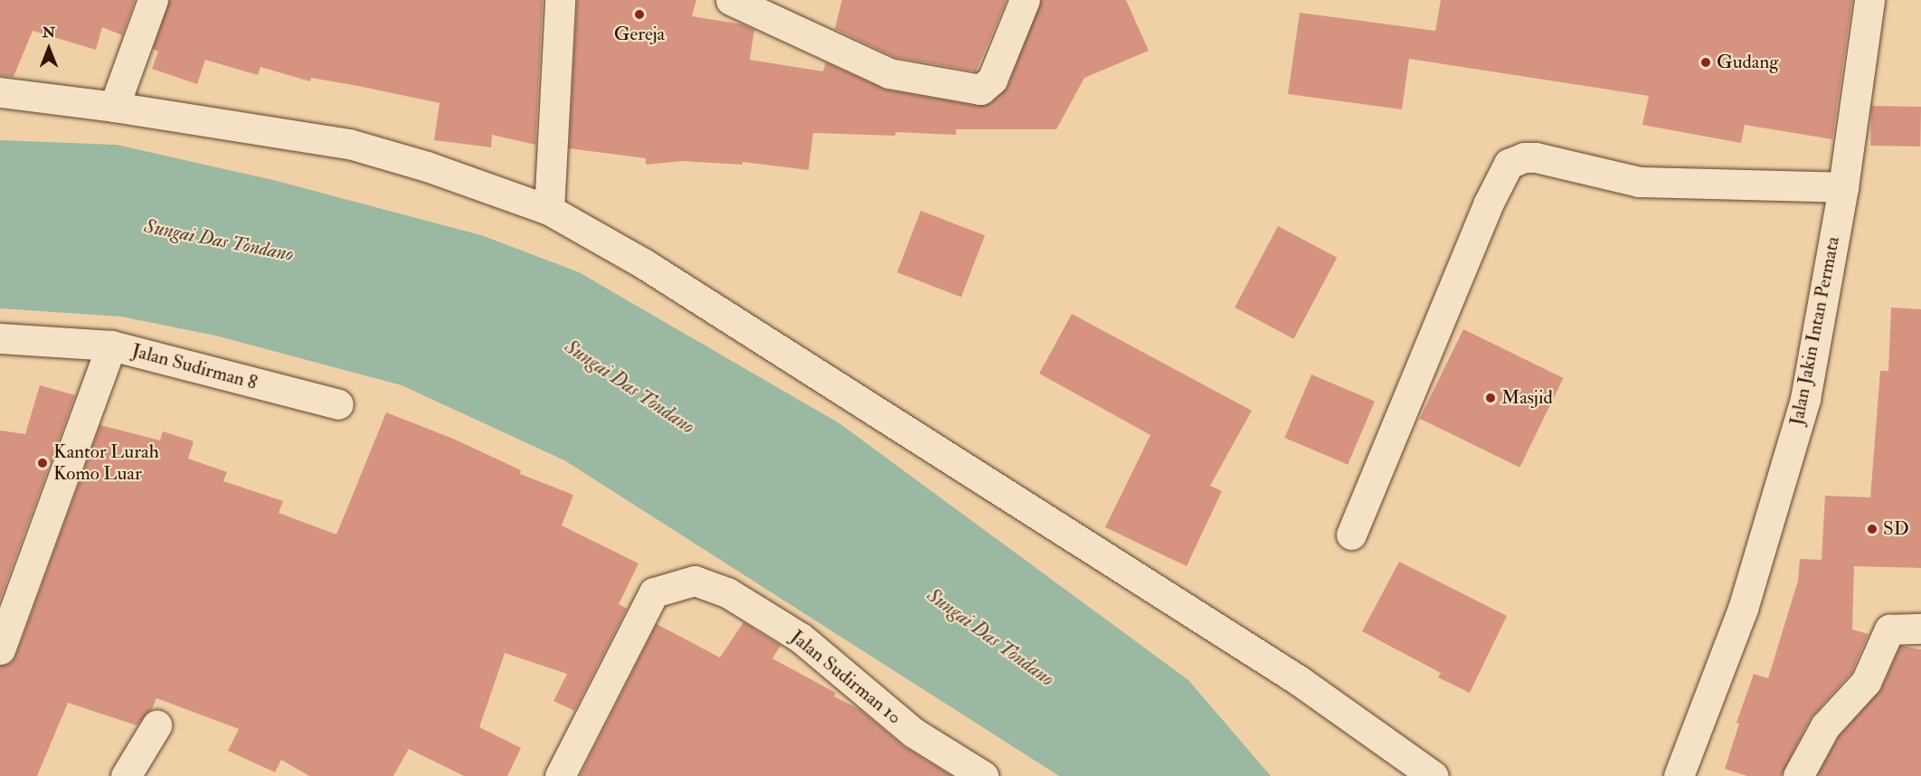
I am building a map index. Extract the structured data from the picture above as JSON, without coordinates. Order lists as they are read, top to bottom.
{
  "streets": {
    "street": ["Jalan Jakin Intan Permata", "Jalan Sudirman 8", "Jalan Sudirman 10"]
  },
  "water": ["Sungai Das Tondano"],
  "places": [
    "Gereja",
    "Gudang",
    "Masjid",
    "Kantor Lurah Komo Luar",
    "SD"
  ],
  "north": "top"
}
